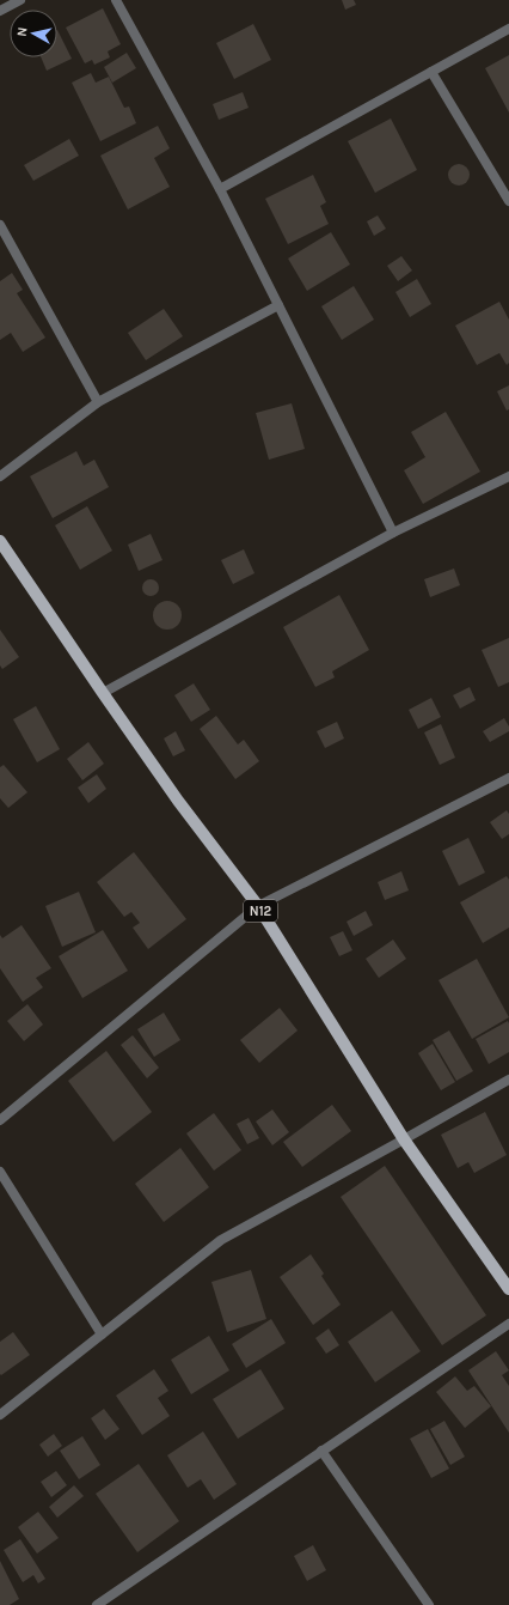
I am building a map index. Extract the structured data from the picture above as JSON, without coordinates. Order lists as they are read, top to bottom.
{
  "streets": {
    "main road": ["N12"]
  },
  "north": "left"
}
